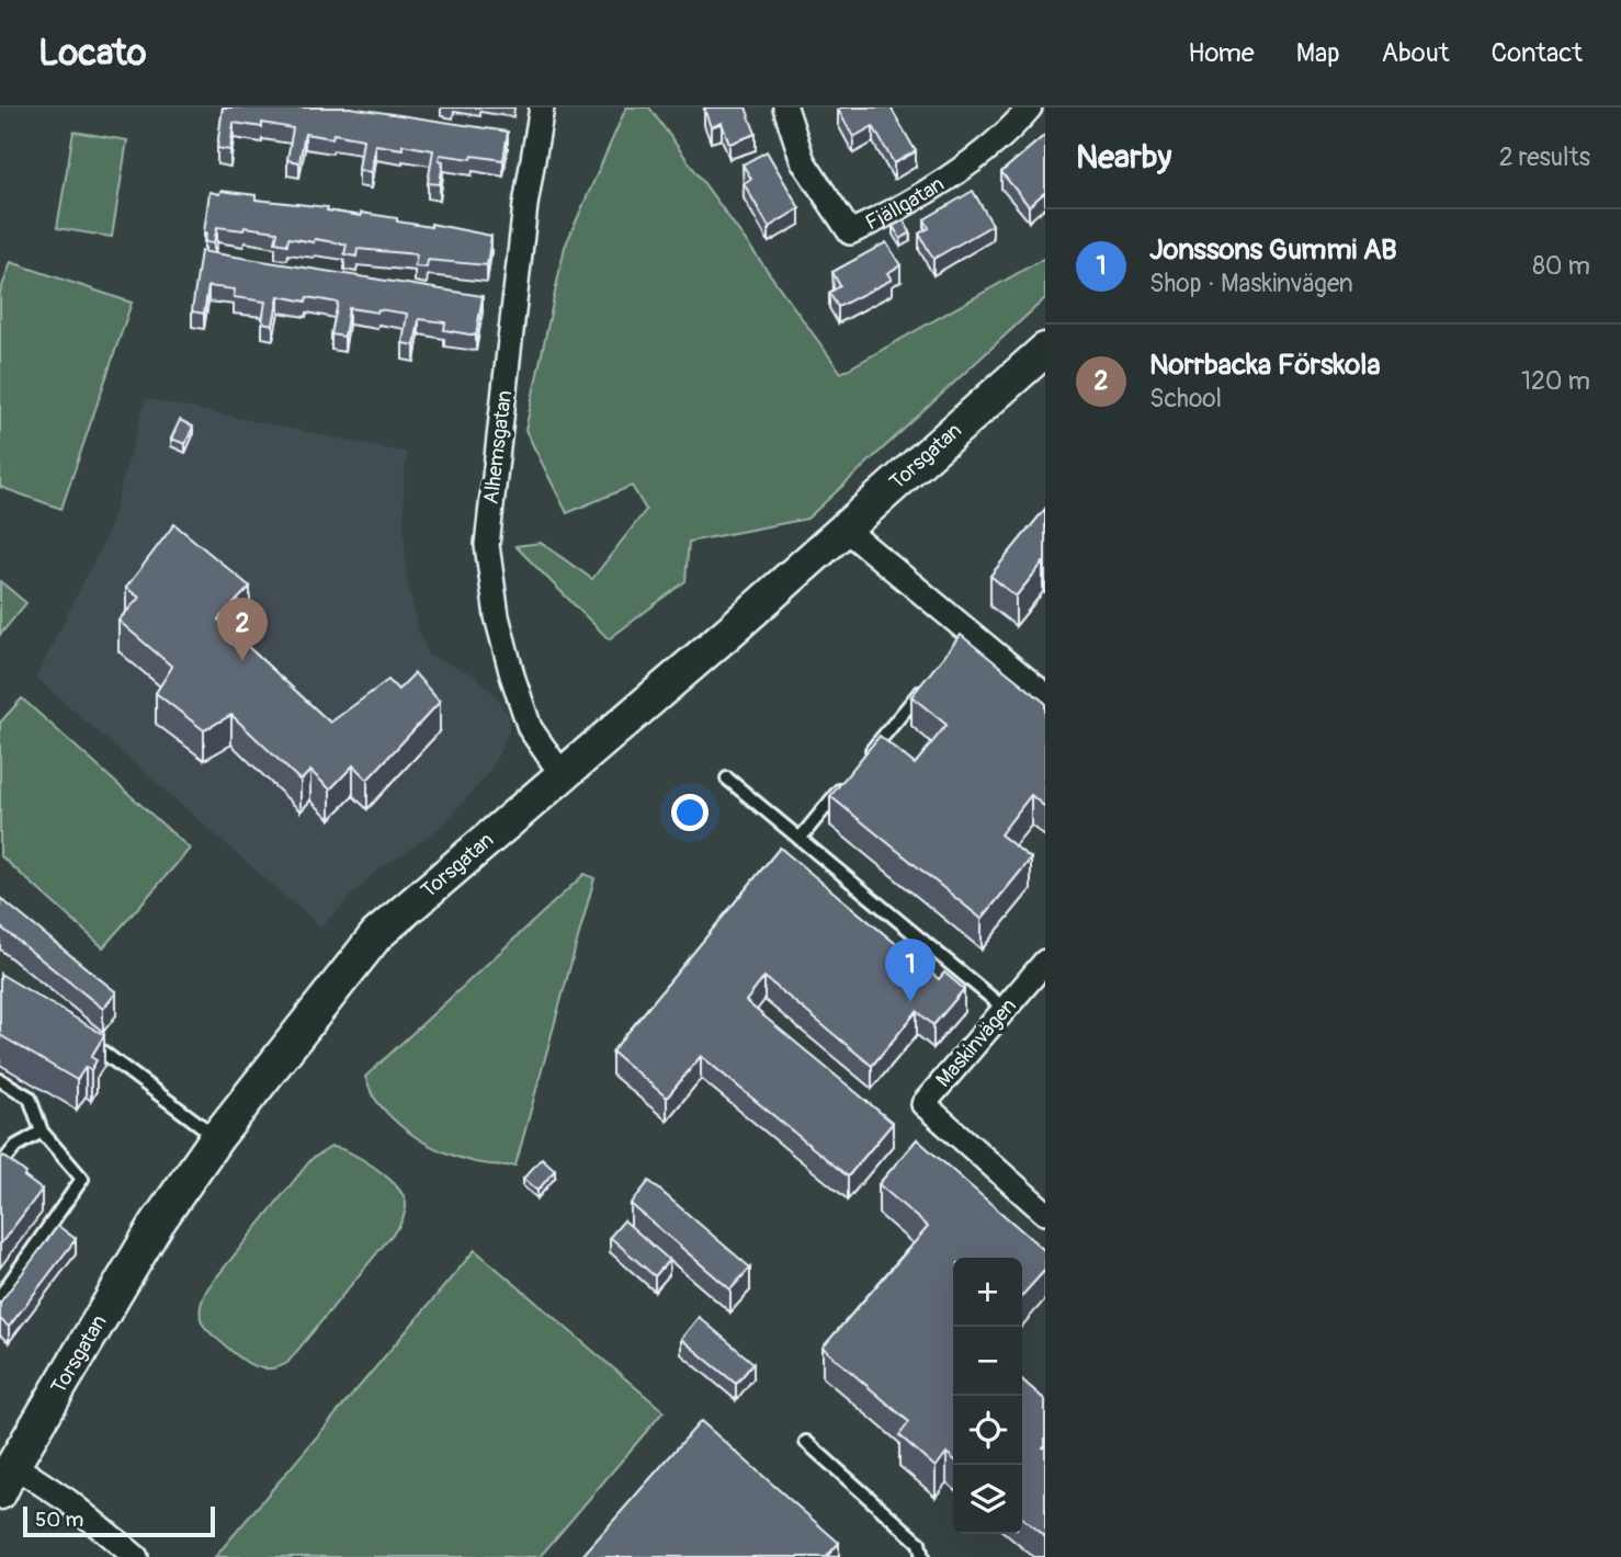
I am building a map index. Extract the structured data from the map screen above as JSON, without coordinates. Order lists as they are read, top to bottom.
{
  "streets": {
    "main road": ["Torsgatan"],
    "street": ["Fjällgatan", "Alhemsgatan", "Maskinvägen"]
  },
  "crossings": [
    ["Alhemsgatan", "Torsgatan"]
  ],
  "scale_bar": "50 m",
  "page": {
    "header": "Locato",
    "nav": [
      "Home",
      "Map",
      "About",
      "Contact"
    ],
    "heading": ["Nearby", "2 results"],
    "list": [
      {
        "mark": "1",
        "name": "Jonssons Gummi AB",
        "note": "Shop · Maskinvägen",
        "value": "80 m"
      },
      {
        "mark": "2",
        "name": "Norrbacka Förskola",
        "note": "School",
        "value": "120 m"
      }
    ],
    "pins": ["2", "1"],
    "map_buttons": ["+", "−"],
    "scale": "50 m"
  }
}
